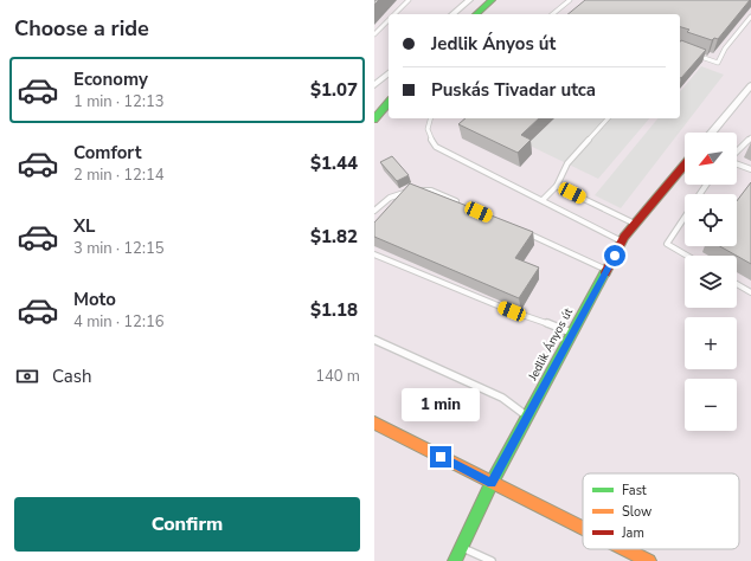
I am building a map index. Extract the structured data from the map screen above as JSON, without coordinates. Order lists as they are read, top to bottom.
{
  "streets": {
    "street": ["Jedlik Ányos út"]
  },
  "legend": ["Fast", "Slow", "Jam"],
  "north": "bottom left",
  "page": {
    "heading": "Choose a ride",
    "banner": ["Jedlik Ányos út", "Puskás Tivadar utca"],
    "list": [
      {
        "name": "Economy",
        "note": "1 min · 12:13",
        "value": "$1.07"
      },
      {
        "name": "Comfort",
        "note": "2 min · 12:14",
        "value": "$1.44"
      },
      {
        "name": "XL",
        "note": "3 min · 12:15",
        "value": "$1.82"
      },
      {
        "name": "Moto",
        "note": "4 min · 12:16",
        "value": "$1.18"
      }
    ],
    "map_buttons": ["+", "−"],
    "pay": ["Cash", "140 m"],
    "bubble": "1 min",
    "buttons": "Confirm"
  }
}
